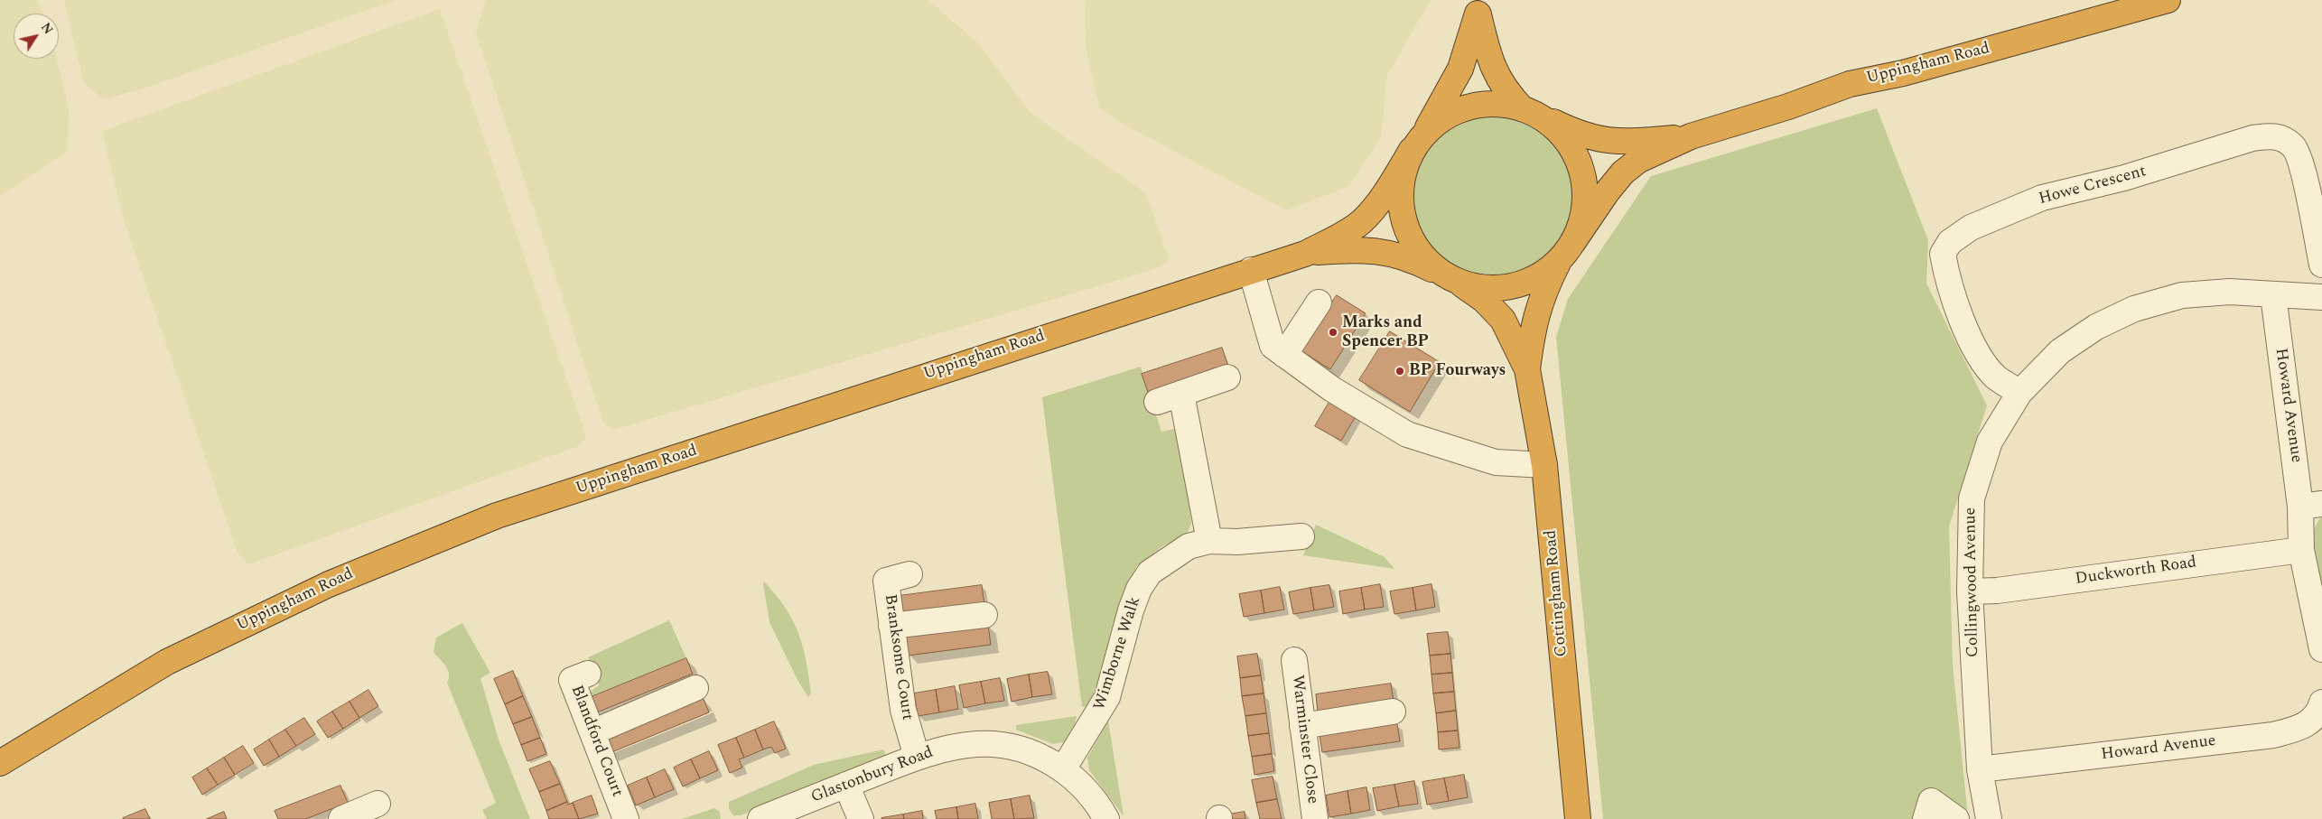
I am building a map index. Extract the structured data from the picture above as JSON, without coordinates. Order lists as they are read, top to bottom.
{
  "streets": {
    "highway": ["Uppingham Road", "Cottingham Road"],
    "street": [
      "Howe Crescent",
      "Howard Avenue",
      "Duckworth Road",
      "Collingwood Avenue",
      "Wimborne Walk",
      "Branksome Court",
      "Warminster Close",
      "Blandford Court",
      "Glastonbury Road"
    ]
  },
  "crossings": [
    ["Uppingham Road", "Cottingham Road"],
    ["Howe Crescent", "Collingwood Avenue"],
    ["Howard Avenue", "Duckworth Road"],
    ["Howard Avenue", "Collingwood Avenue"],
    ["Duckworth Road", "Collingwood Avenue"],
    ["Wimborne Walk", "Glastonbury Road"],
    ["Branksome Court", "Glastonbury Road"]
  ],
  "places": ["Marks and Spencer BP", "BP Fourways"],
  "north": "top right"
}
